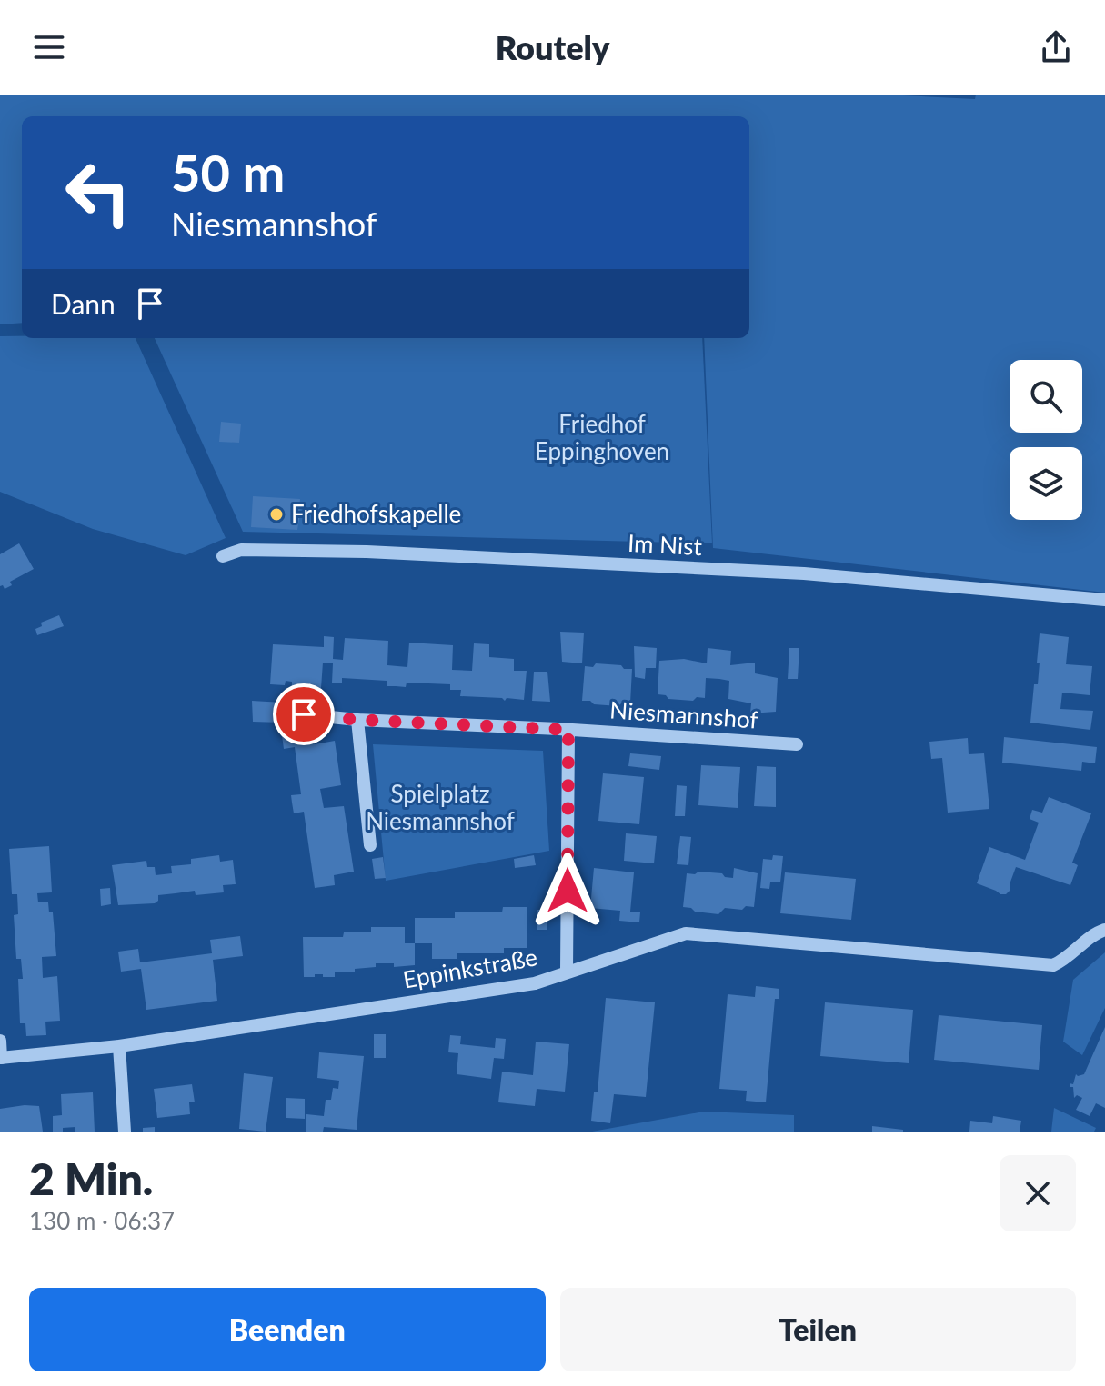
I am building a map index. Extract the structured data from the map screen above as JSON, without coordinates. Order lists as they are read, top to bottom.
{
  "streets": {
    "street": ["Im Nist", "Niesmannshof", "Eppinkstraße"]
  },
  "parks": ["Friedhof Eppinghoven", "Spielplatz Niesmannshof"],
  "places": ["Friedhofskapelle"],
  "page": {
    "header": "Routely",
    "turn": ["50 m", "Niesmannshof"],
    "then": "Dann",
    "heading": ["2 Min.", "130 m · 06:37"],
    "buttons": ["Beenden", "Teilen"]
  }
}
